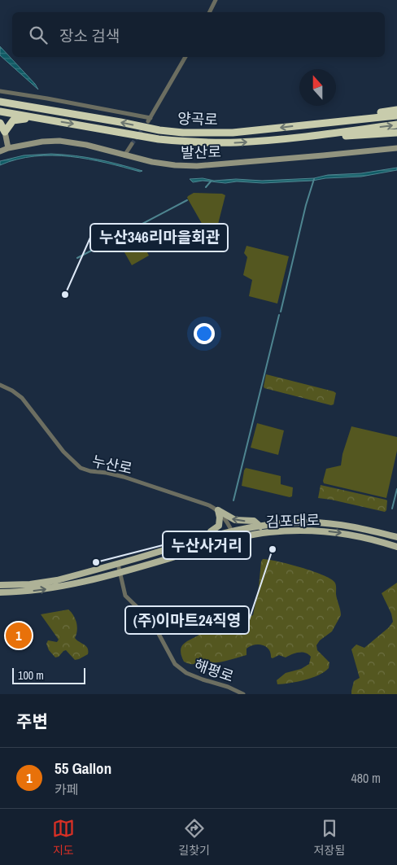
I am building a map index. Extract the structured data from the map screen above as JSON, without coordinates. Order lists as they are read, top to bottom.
{
  "streets": {
    "highway": ["양곡로"],
    "main road": ["김포대로"],
    "street": ["발산로", "누산로", "해평로"]
  },
  "crossings": [
    ["누산로", "김포대로"],
    ["김포대로", "해평로"]
  ],
  "places": ["누산346리마을회관", "(주)이마트24직영", "누산사거리"],
  "scale_bar": "100 m",
  "north": "top",
  "page": {
    "search": "장소 검색",
    "pins": "1",
    "scale": "100 m",
    "heading": "주변",
    "list": [
      {
        "mark": "1",
        "name": "55 Gallon",
        "note": "카페",
        "value": "480 m"
      }
    ],
    "nav": ["지도", "길찾기", "저장됨"]
  }
}
